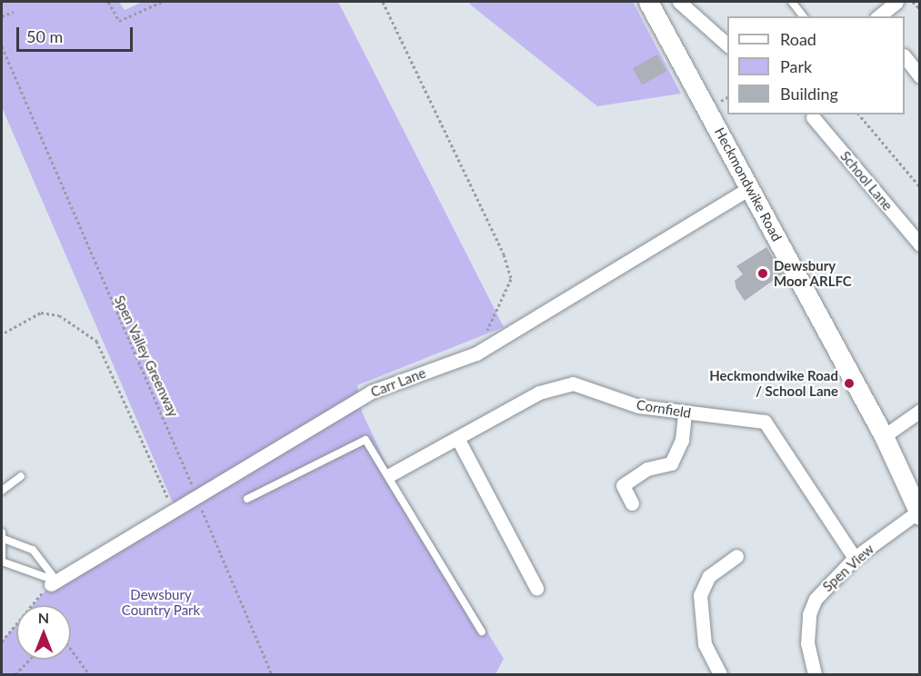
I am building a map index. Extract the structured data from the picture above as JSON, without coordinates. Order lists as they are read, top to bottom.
{
  "streets": {
    "main road": ["Heckmondwike Road"],
    "street": [
      "School Lane",
      "Carr Lane",
      "Cornfield",
      "Spen View"
    ],
    "path": ["Spen Valley Greenway"]
  },
  "crossings": [
    ["Heckmondwike Road", "Carr Lane"],
    ["Heckmondwike Road", "Spen View"],
    ["Spen Valley Greenway", "Carr Lane"],
    ["Cornfield", "Spen View"]
  ],
  "parks": ["Dewsbury Country Park"],
  "places": ["Dewsbury Moor ARLFC", "Heckmondwike Road / School Lane"],
  "legend": ["Road", "Park", "Building"],
  "scale_bar": "50 m",
  "north": "top"
}
